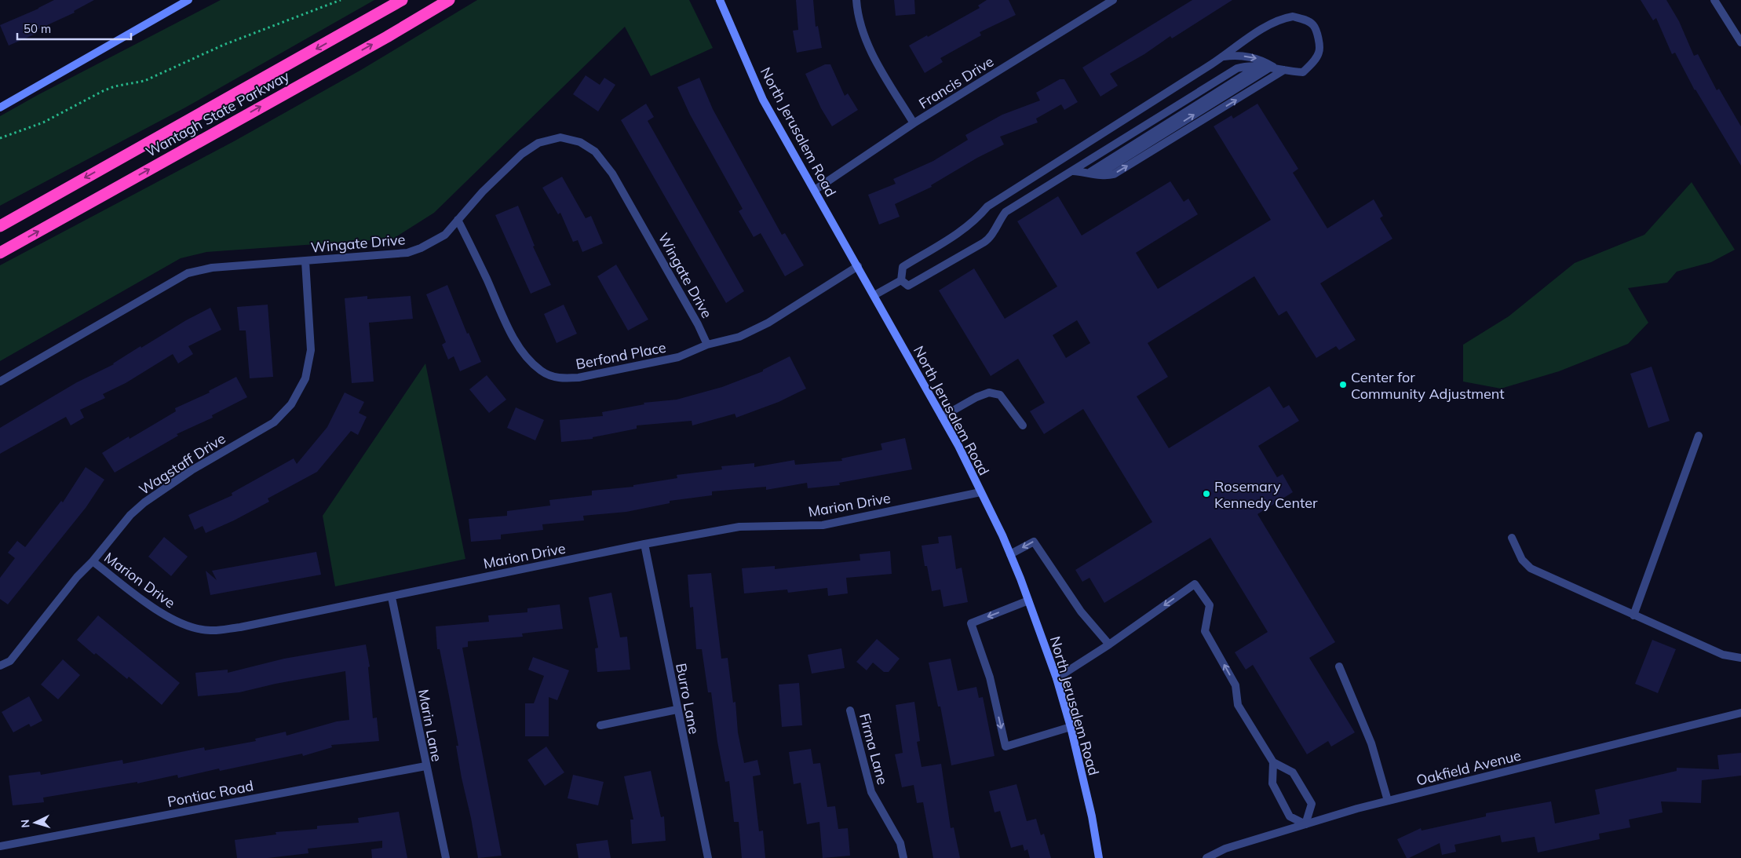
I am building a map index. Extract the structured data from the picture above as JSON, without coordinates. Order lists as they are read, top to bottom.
{
  "streets": {
    "highway": ["Wantagh State Parkway"],
    "main road": ["North Jerusalem Road"],
    "street": [
      "Francis Drive",
      "Wingate Drive",
      "Berfond Place",
      "Wagstaff Drive",
      "Marion Drive",
      "Burro Lane",
      "Marin Lane",
      "Firma Lane",
      "Oakfield Avenue",
      "Pontiac Road"
    ]
  },
  "crossings": [
    ["Francis Drive", "North Jerusalem Road"],
    ["North Jerusalem Road", "Berfond Place"],
    ["North Jerusalem Road", "Marion Drive"],
    ["Wingate Drive", "Berfond Place"],
    ["Wingate Drive", "Wagstaff Drive"],
    ["Wagstaff Drive", "Marion Drive"],
    ["Marion Drive", "Burro Lane"],
    ["Marion Drive", "Marin Lane"],
    ["Marin Lane", "Pontiac Road"]
  ],
  "places": ["Center for Community Adjustment", "Rosemary Kennedy Center"],
  "scale_bar": "50 m",
  "north": "left"
}
